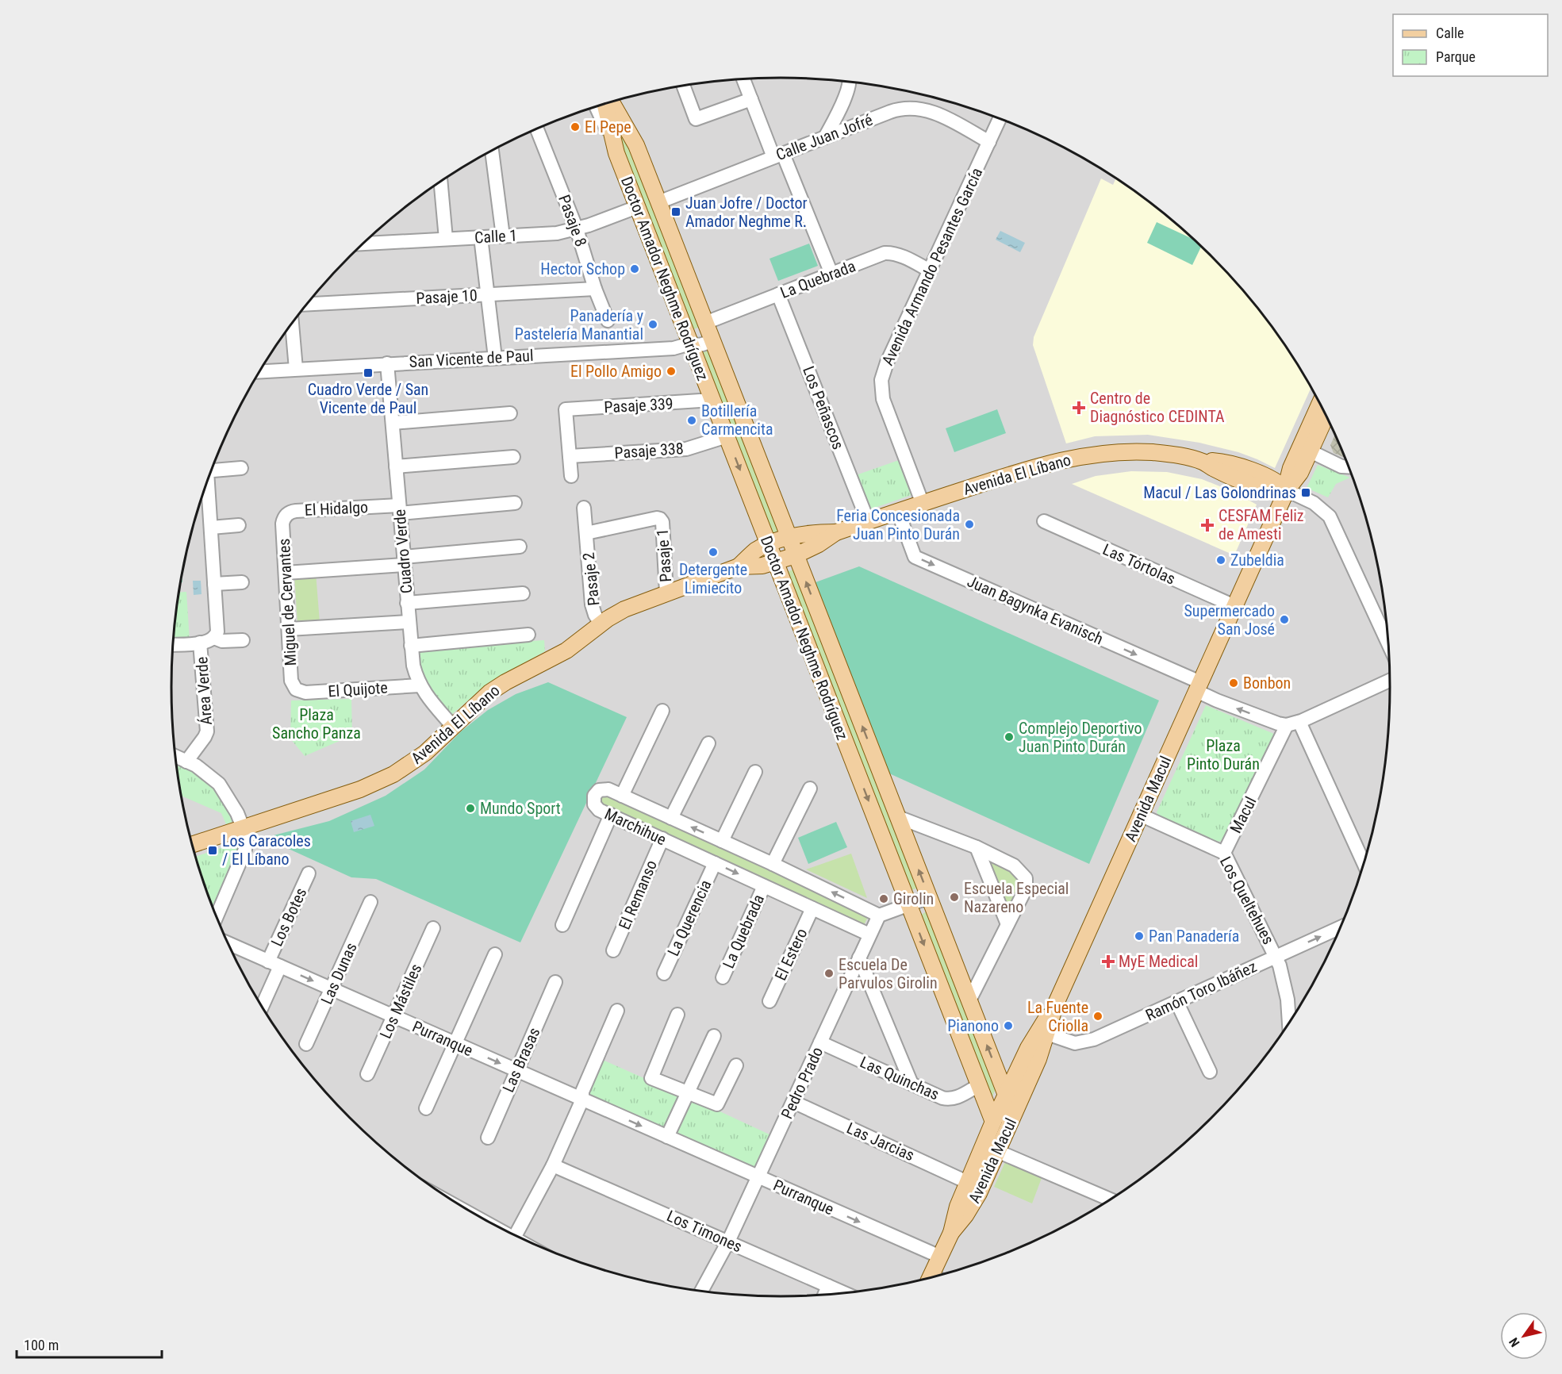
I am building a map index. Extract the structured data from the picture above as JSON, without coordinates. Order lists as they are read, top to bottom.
{
  "streets": {
    "main road": ["Doctor Amador Neghme Rodríguez", "Avenida El Líbano", "Avenida Macul"],
    "street": [
      "Calle Juan Jofré",
      "Pasaje 8",
      "Calle 1",
      "Avenida Armando Pesantes García",
      "La Quebrada",
      "Pasaje 10",
      "San Vicente de Paul",
      "Pasaje 339",
      "Los Peñascos",
      "Pasaje 338",
      "El Hidalgo",
      "Cuadro Verde",
      "Pasaje 1",
      "Las Tórtolas",
      "Pasaje 2",
      "Miguel de Cervantes",
      "Juan Bagynka Evanisch",
      "El Quijote",
      "Área Verde",
      "Macul",
      "Marchihue",
      "El Remanso",
      "Los Queltehues",
      "Los Botes",
      "La Querencia",
      "El Estero",
      "Las Dunas",
      "Ramón Toro Ibáñez",
      "Los Mástiles",
      "Purranque",
      "Las Brasas",
      "Las Quinchas",
      "Pedro Prado",
      "Las Jarcias",
      "Los Timones"
    ]
  },
  "crossings": [
    ["Calle Juan Jofré", "Avenida Armando Pesantes García"],
    ["Calle Juan Jofré", "Doctor Amador Neghme Rodríguez"],
    ["Pasaje 8", "Calle 1"],
    ["Pasaje 8", "Pasaje 10"],
    ["Calle 1", "Doctor Amador Neghme Rodríguez"],
    ["Avenida Armando Pesantes García", "La Quebrada"],
    ["Avenida Armando Pesantes García", "Avenida El Líbano"],
    ["Doctor Amador Neghme Rodríguez", "La Quebrada"],
    ["Doctor Amador Neghme Rodríguez", "San Vicente de Paul"],
    ["Doctor Amador Neghme Rodríguez", "Pasaje 339"],
    ["Doctor Amador Neghme Rodríguez", "Pasaje 338"],
    ["Doctor Amador Neghme Rodríguez", "Avenida El Líbano"],
    ["Doctor Amador Neghme Rodríguez", "Avenida Macul"],
    ["Doctor Amador Neghme Rodríguez", "Las Quinchas"],
    ["La Quebrada", "San Vicente de Paul"],
    ["La Quebrada", "Los Peñascos"],
    ["La Quebrada", "Marchihue"],
    ["San Vicente de Paul", "Cuadro Verde"],
    ["Pasaje 339", "Pasaje 338"],
    ["Los Peñascos", "Avenida El Líbano"],
    ["Avenida El Líbano", "Cuadro Verde"],
    ["Avenida El Líbano", "Pasaje 1"],
    ["Avenida El Líbano", "Pasaje 2"],
    ["Avenida El Líbano", "Juan Bagynka Evanisch"],
    ["Avenida El Líbano", "Avenida Macul"],
    ["El Hidalgo", "Cuadro Verde"],
    ["El Hidalgo", "Miguel de Cervantes"],
    ["Cuadro Verde", "El Quijote"],
    ["Pasaje 1", "Pasaje 2"],
    ["Las Tórtolas", "Avenida Macul"],
    ["Miguel de Cervantes", "El Quijote"],
    ["Juan Bagynka Evanisch", "Avenida Macul"],
    ["Juan Bagynka Evanisch", "Macul"],
    ["Avenida Macul", "Los Queltehues"],
    ["Avenida Macul", "Ramón Toro Ibáñez"],
    ["Avenida Macul", "Purranque"],
    ["Avenida Macul", "Las Jarcias"],
    ["Macul", "Los Queltehues"],
    ["Marchihue", "El Remanso"],
    ["Marchihue", "La Querencia"],
    ["Marchihue", "El Estero"],
    ["Marchihue", "Pedro Prado"],
    ["Los Queltehues", "Ramón Toro Ibáñez"],
    ["Los Botes", "Purranque"],
    ["Las Dunas", "Purranque"],
    ["Los Mástiles", "Purranque"],
    ["Purranque", "Las Brasas"],
    ["Purranque", "Pedro Prado"],
    ["Las Quinchas", "Pedro Prado"],
    ["Pedro Prado", "Las Jarcias"],
    ["Pedro Prado", "Los Timones"]
  ],
  "one_way": ["Purranque"],
  "parks": ["Plaza Sancho Panza", "Plaza Pinto Durán"],
  "places": {
    "other": [
      "El Pepe",
      "Hector Schop",
      "Panadería y Pastelería Manantial",
      "El Pollo Amigo",
      "Botillería Carmencita",
      "Feria Concesionada Juan Pinto Durán",
      "Detergente Limiecito",
      "Zubeldia",
      "Supermercado San José",
      "Bonbon",
      "Complejo Deportivo Juan Pinto Durán",
      "Mundo Sport",
      "Escuela Especial Nazareno",
      "Girolin",
      "Pan Panadería",
      "Escuela De Parvulos Girolin",
      "La Fuente Criolla",
      "Pianono"
    ],
    "transit": [
      "Juan Jofre / Doctor Amador Neghme R.",
      "Cuadro Verde / San Vicente de Paul",
      "Macul / Las Golondrinas",
      "Los Caracoles / El Líbano"
    ],
    "health": ["Centro de Diagnóstico CEDINTA", "CESFAM Feliz de Amesti", "MyE Medical"]
  },
  "legend": ["Calle", "Parque"],
  "scale_bar": "100 m",
  "north": "bottom left"
}
